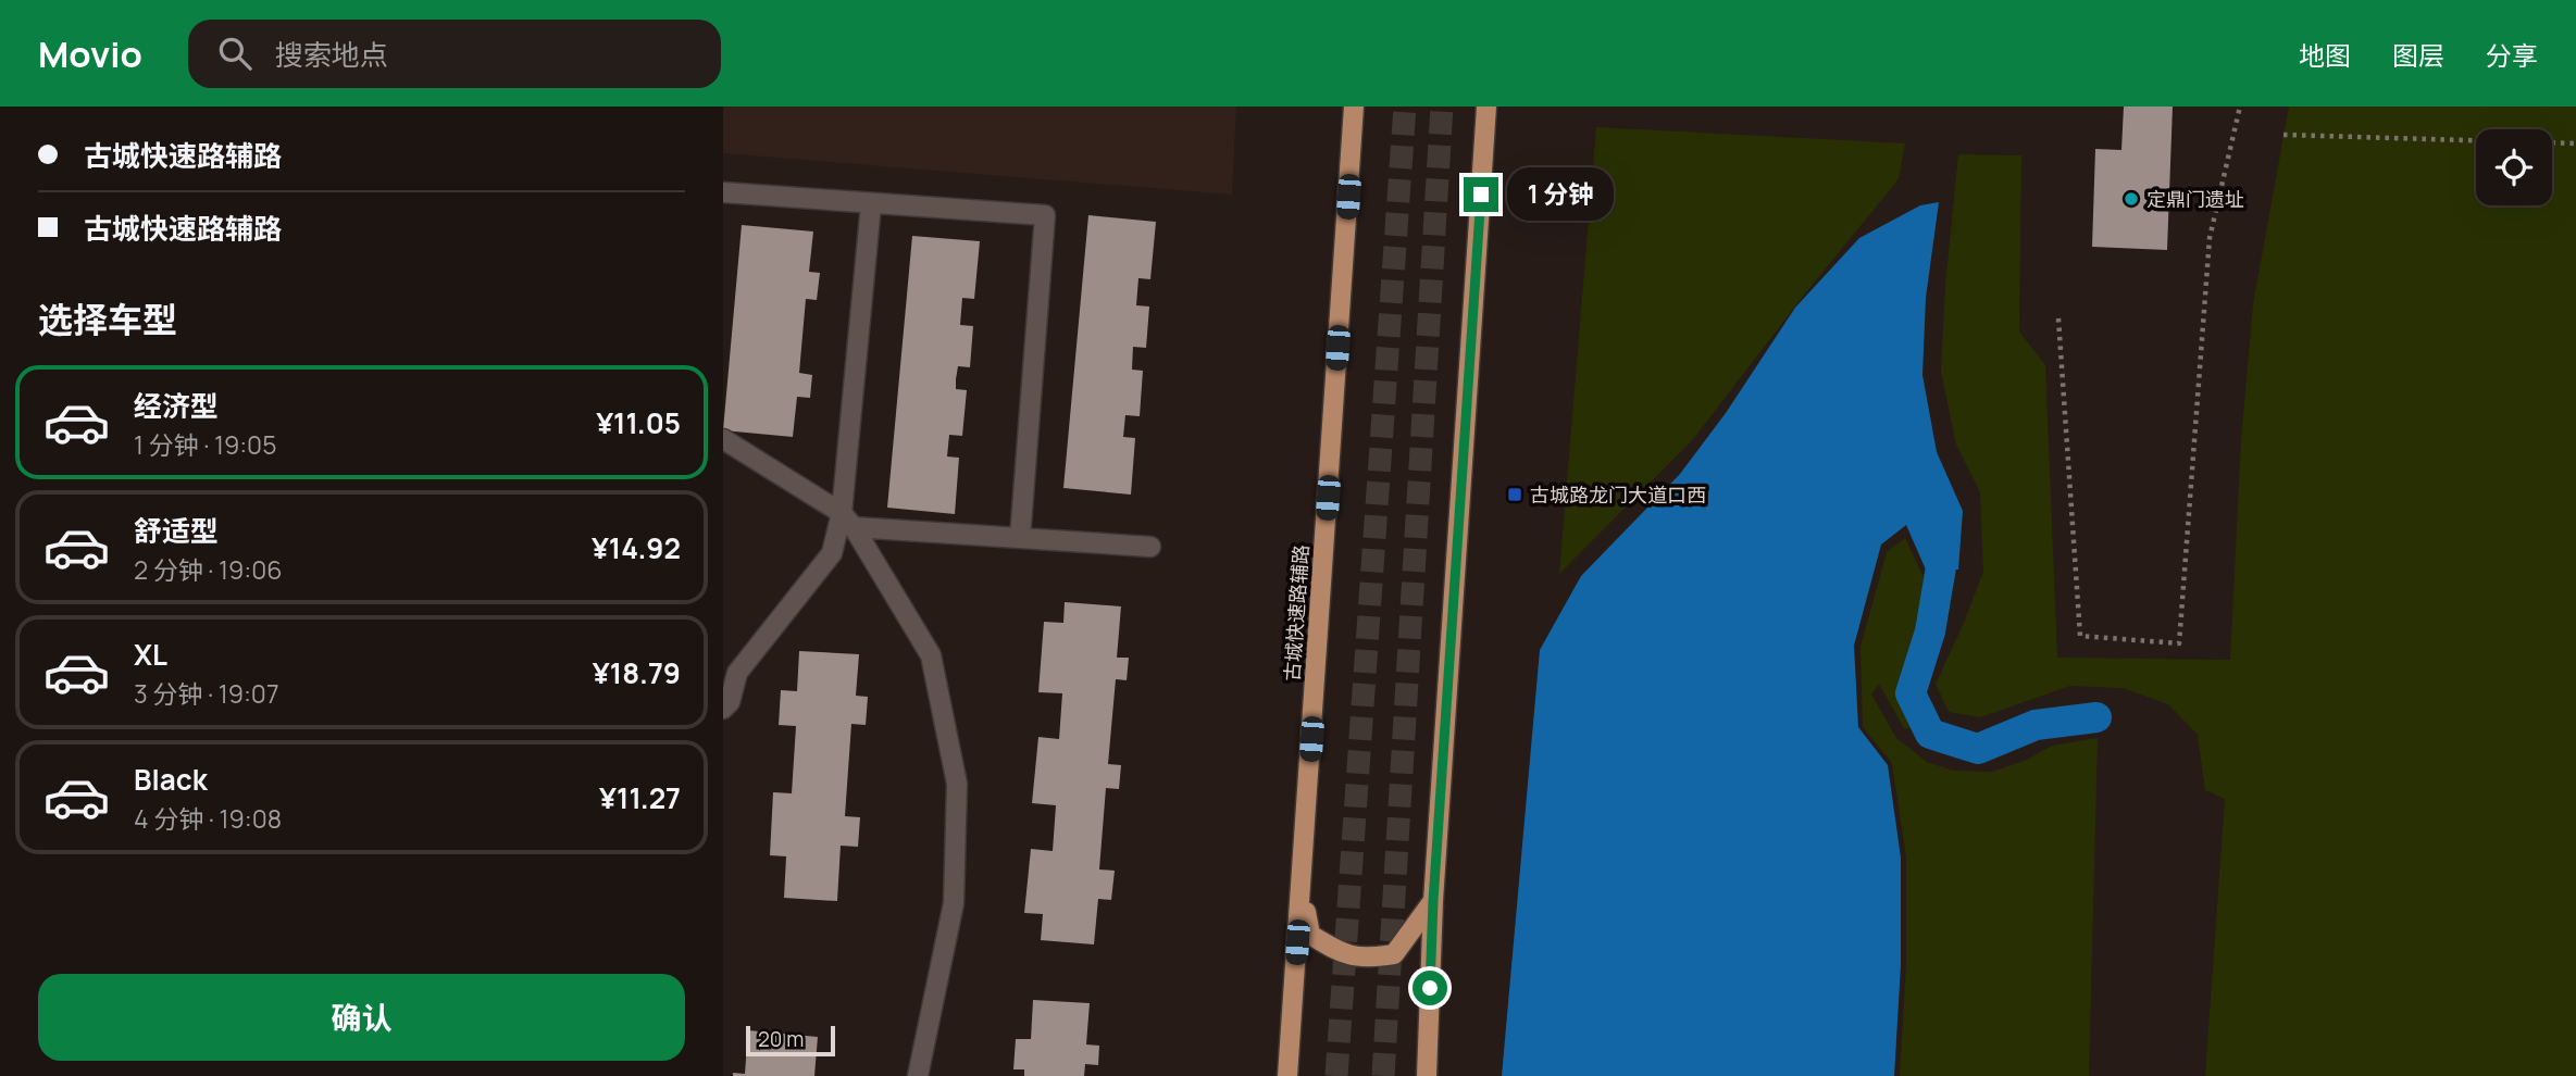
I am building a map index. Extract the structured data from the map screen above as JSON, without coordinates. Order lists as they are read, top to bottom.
{
  "streets": {
    "main road": ["古城快速路辅路"]
  },
  "places": {
    "other": ["定鼎门遗址"],
    "transit": ["古城路龙门大道口西"]
  },
  "scale_bar": "20 m",
  "page": {
    "header": "Movio",
    "search": "搜索地点",
    "nav": ["地图", "图层", "分享"],
    "banner": ["古城快速路辅路", "古城快速路辅路"],
    "bubble": "1 分钟",
    "heading": "选择车型",
    "list": [
      {
        "name": "经济型",
        "note": "1 分钟 · 19:05",
        "value": "¥11.05"
      },
      {
        "name": "舒适型",
        "note": "2 分钟 · 19:06",
        "value": "¥14.92"
      },
      {
        "name": "XL",
        "note": "3 分钟 · 19:07",
        "value": "¥18.79"
      },
      {
        "name": "Black",
        "note": "4 分钟 · 19:08",
        "value": "¥11.27"
      }
    ],
    "buttons": "确认",
    "scale": "20 m"
  }
}
